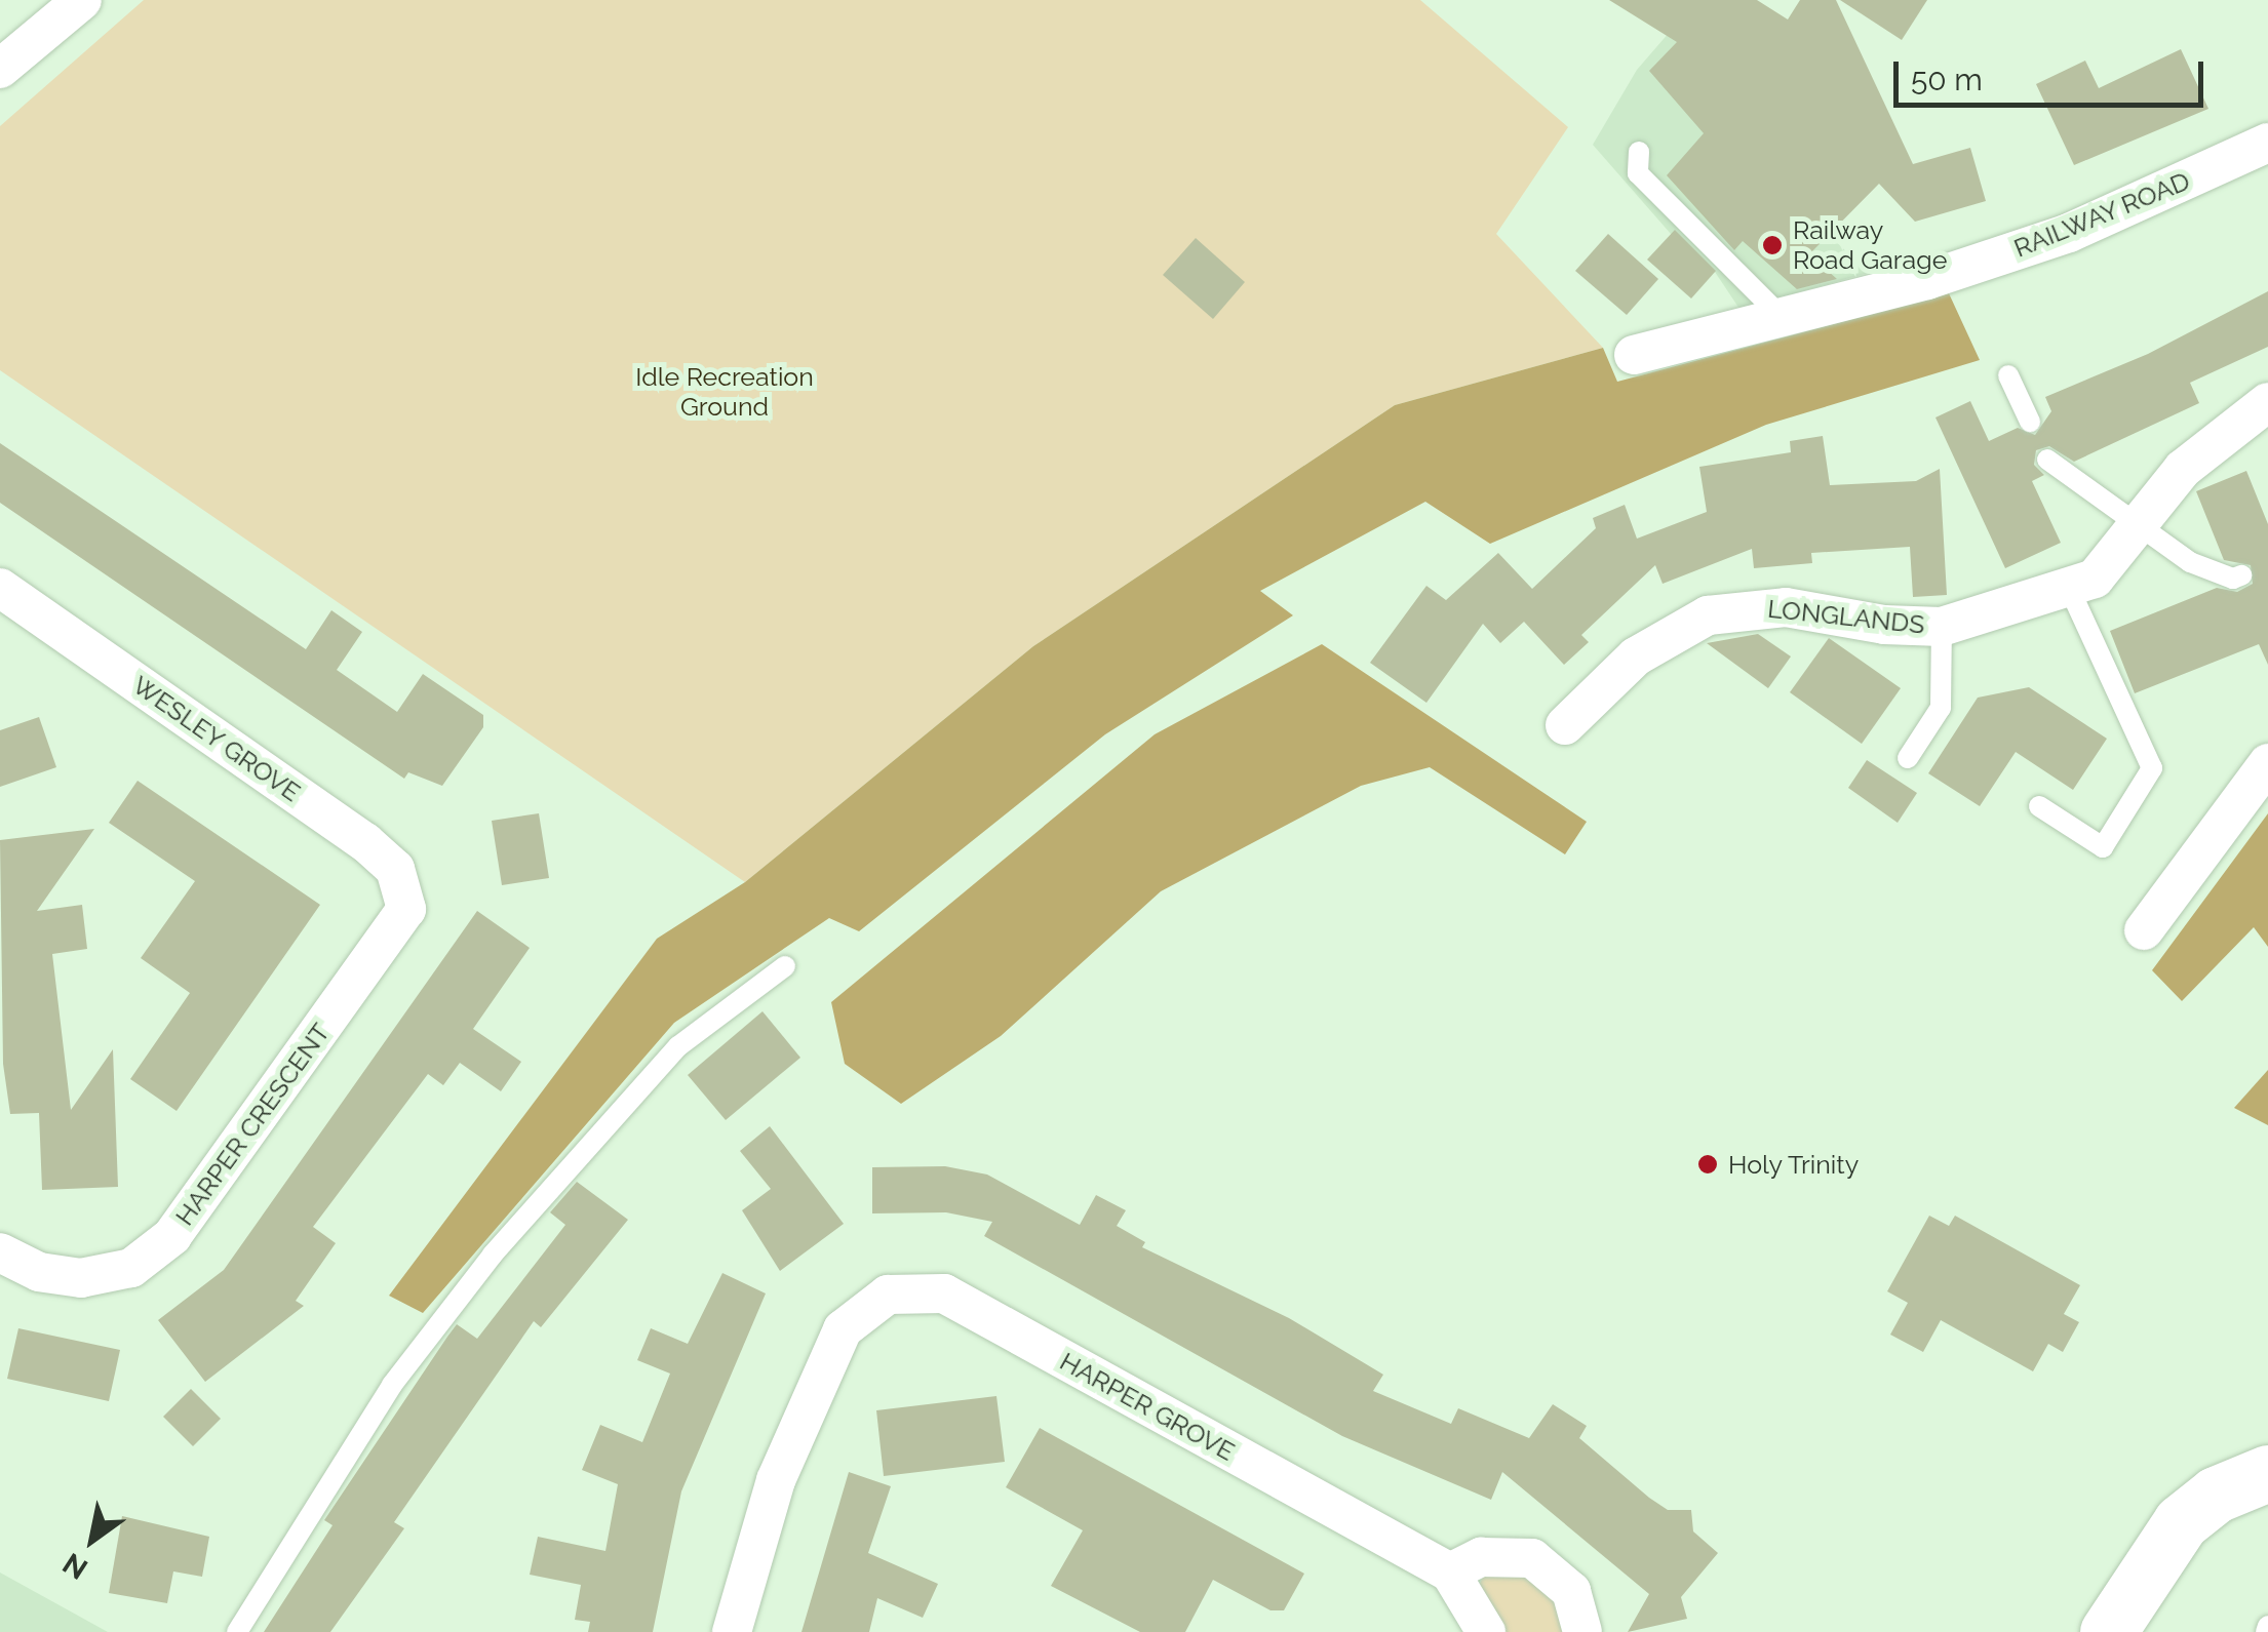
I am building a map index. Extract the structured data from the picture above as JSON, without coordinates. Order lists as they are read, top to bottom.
{
  "streets": {
    "street": [
      "RAILWAY ROAD",
      "LONGLANDS",
      "WESLEY GROVE",
      "HARPER CRESCENT",
      "HARPER GROVE"
    ]
  },
  "crossings": [
    ["WESLEY GROVE", "HARPER CRESCENT"]
  ],
  "parks": ["Idle Recreation Ground"],
  "places": ["Railway Road Garage", "Holy Trinity"],
  "scale_bar": "50 m",
  "north": "bottom left"
}
